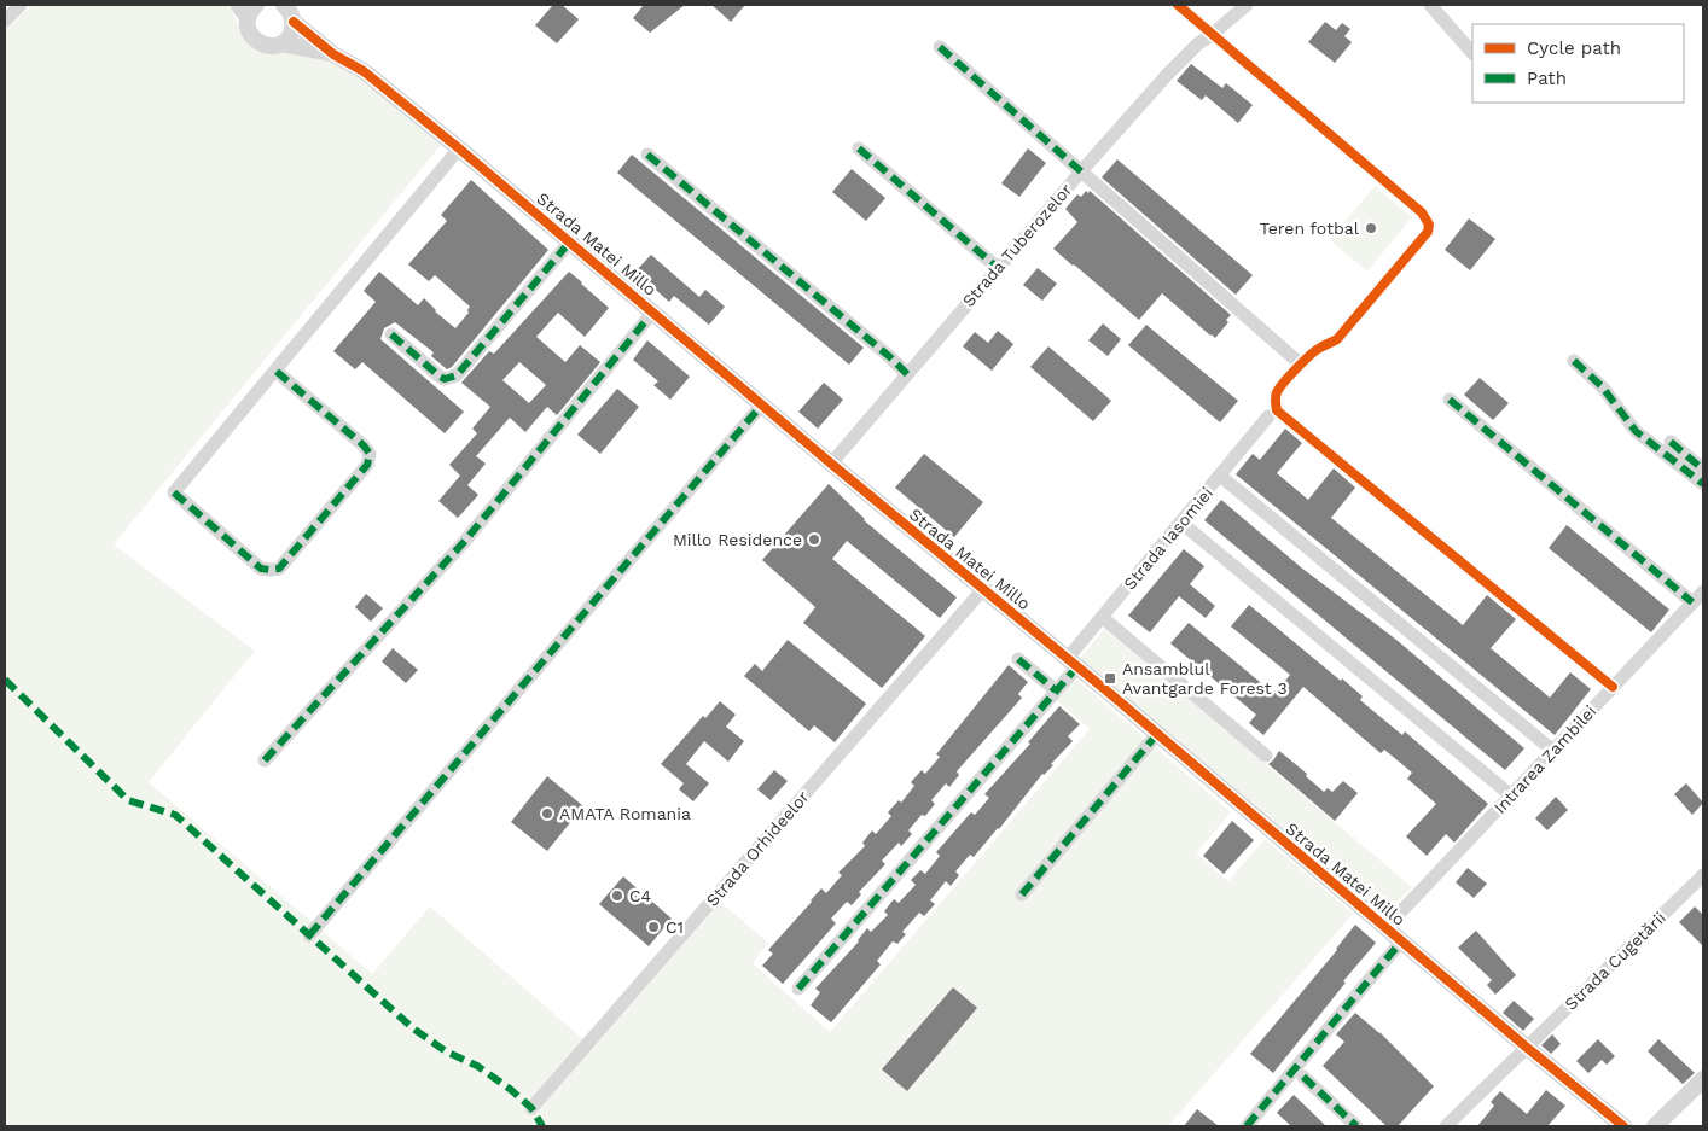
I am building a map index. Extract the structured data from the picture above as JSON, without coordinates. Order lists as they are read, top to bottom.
{
  "streets": {
    "street": [
      "Strada Matei Millo",
      "Strada Tuberozelor",
      "Strada Iasomiei",
      "Intrarea Zambilei",
      "Strada Orhideelor",
      "Strada Cugetării"
    ]
  },
  "crossings": [
    ["Strada Matei Millo", "Strada Tuberozelor"],
    ["Strada Matei Millo", "Strada Iasomiei"],
    ["Strada Matei Millo", "Intrarea Zambilei"],
    ["Strada Matei Millo", "Strada Orhideelor"],
    ["Strada Matei Millo", "Strada Cugetării"],
    ["Strada Tuberozelor", "Strada Iasomiei"]
  ],
  "places": {
    "other": [
      "Teren fotbal",
      "Millo Residence",
      "AMATA Romania",
      "C4",
      "C1"
    ],
    "transit": ["Ansamblul Avantgarde Forest 3"]
  },
  "legend": ["Cycle path", "Path"]
}
